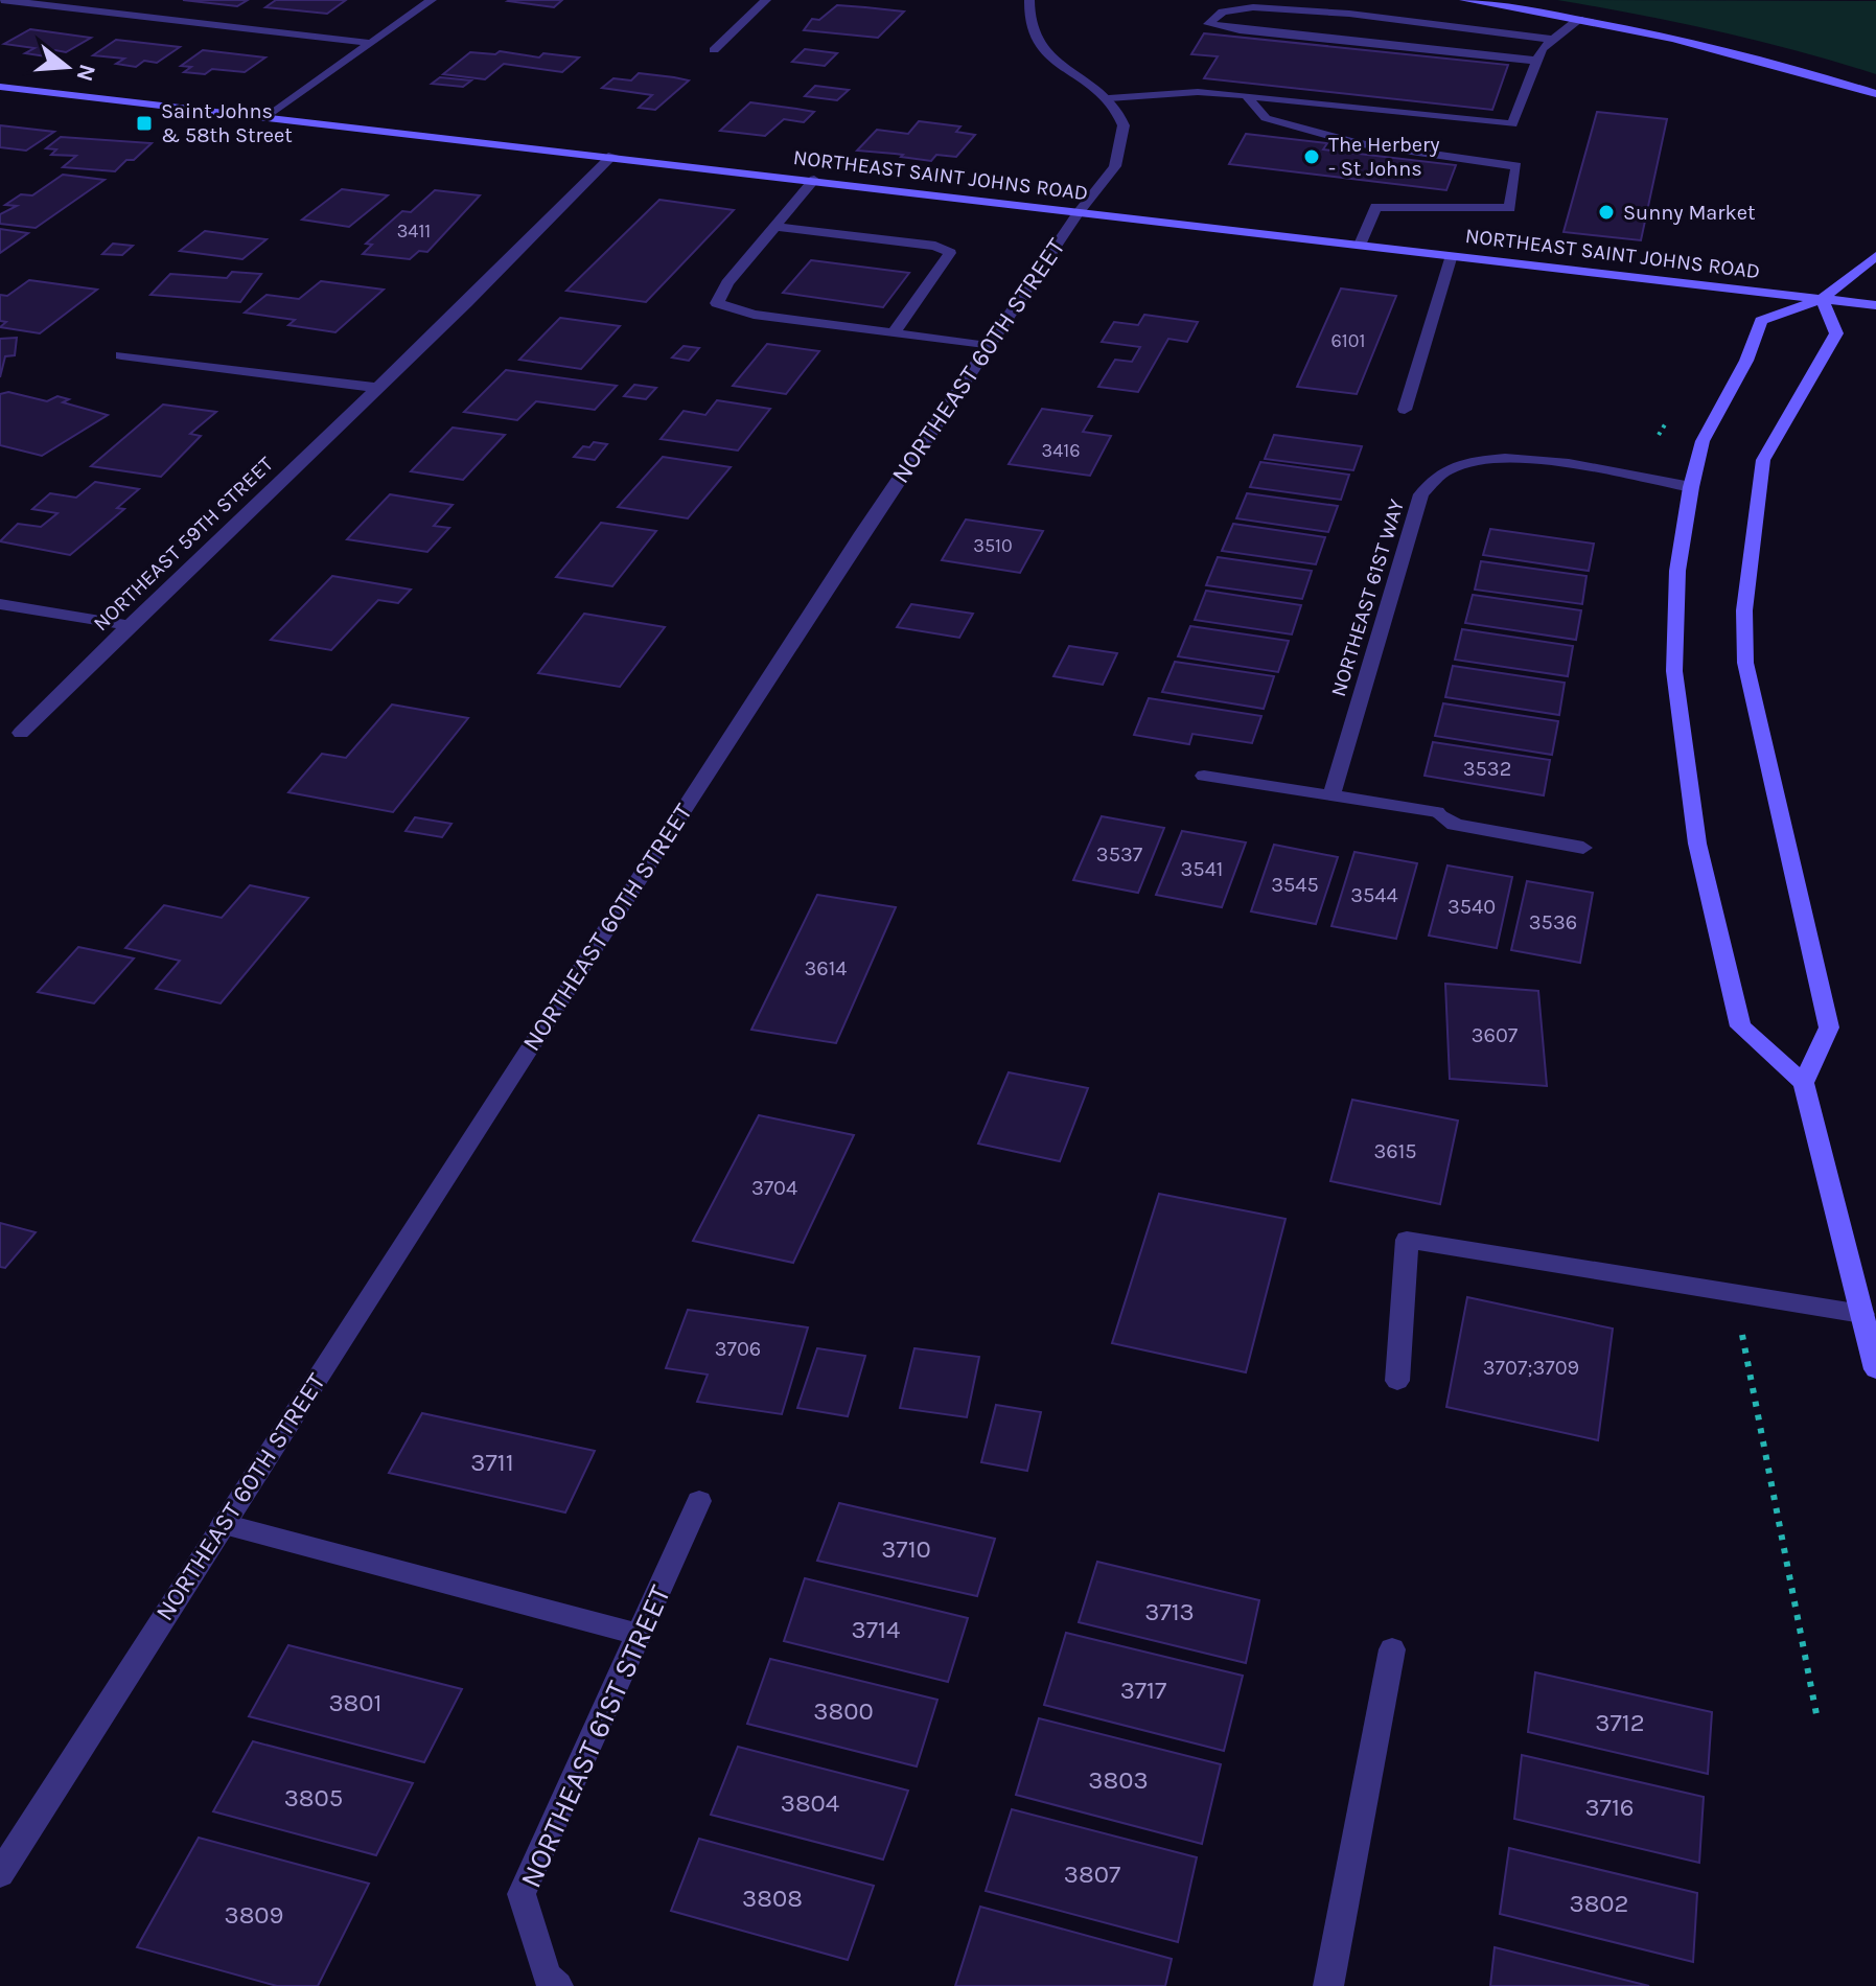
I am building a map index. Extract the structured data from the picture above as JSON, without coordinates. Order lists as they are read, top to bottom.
{
  "streets": {
    "main road": ["NORTHEAST SAINT JOHNS ROAD"],
    "street": [
      "NORTHEAST 60TH STREET",
      "NORTHEAST 59TH STREET",
      "NORTHEAST 61ST WAY",
      "NORTHEAST 61ST STREET"
    ]
  },
  "crossings": [
    ["NORTHEAST SAINT JOHNS ROAD", "NORTHEAST 60TH STREET"],
    ["NORTHEAST SAINT JOHNS ROAD", "NORTHEAST 59TH STREET"]
  ],
  "places": {
    "transit": ["Saint Johns & 58th Street"],
    "other": ["The Herbery - St Johns", "Sunny Market"]
  },
  "house_numbers": [
    "3411",
    "6101",
    "3416",
    "3510",
    "3532",
    "3537",
    "3541",
    "3545",
    "3544",
    "3540",
    "3536",
    "3614",
    "3607",
    "3615",
    "3704",
    "3706",
    "3707;3709",
    "3711",
    "3710",
    "3713",
    "3714",
    "3717",
    "3801",
    "3800",
    "3712",
    "3803",
    "3805",
    "3804",
    "3716",
    "3807",
    "3808",
    "3802",
    "3809"
  ],
  "north": "right"
}
